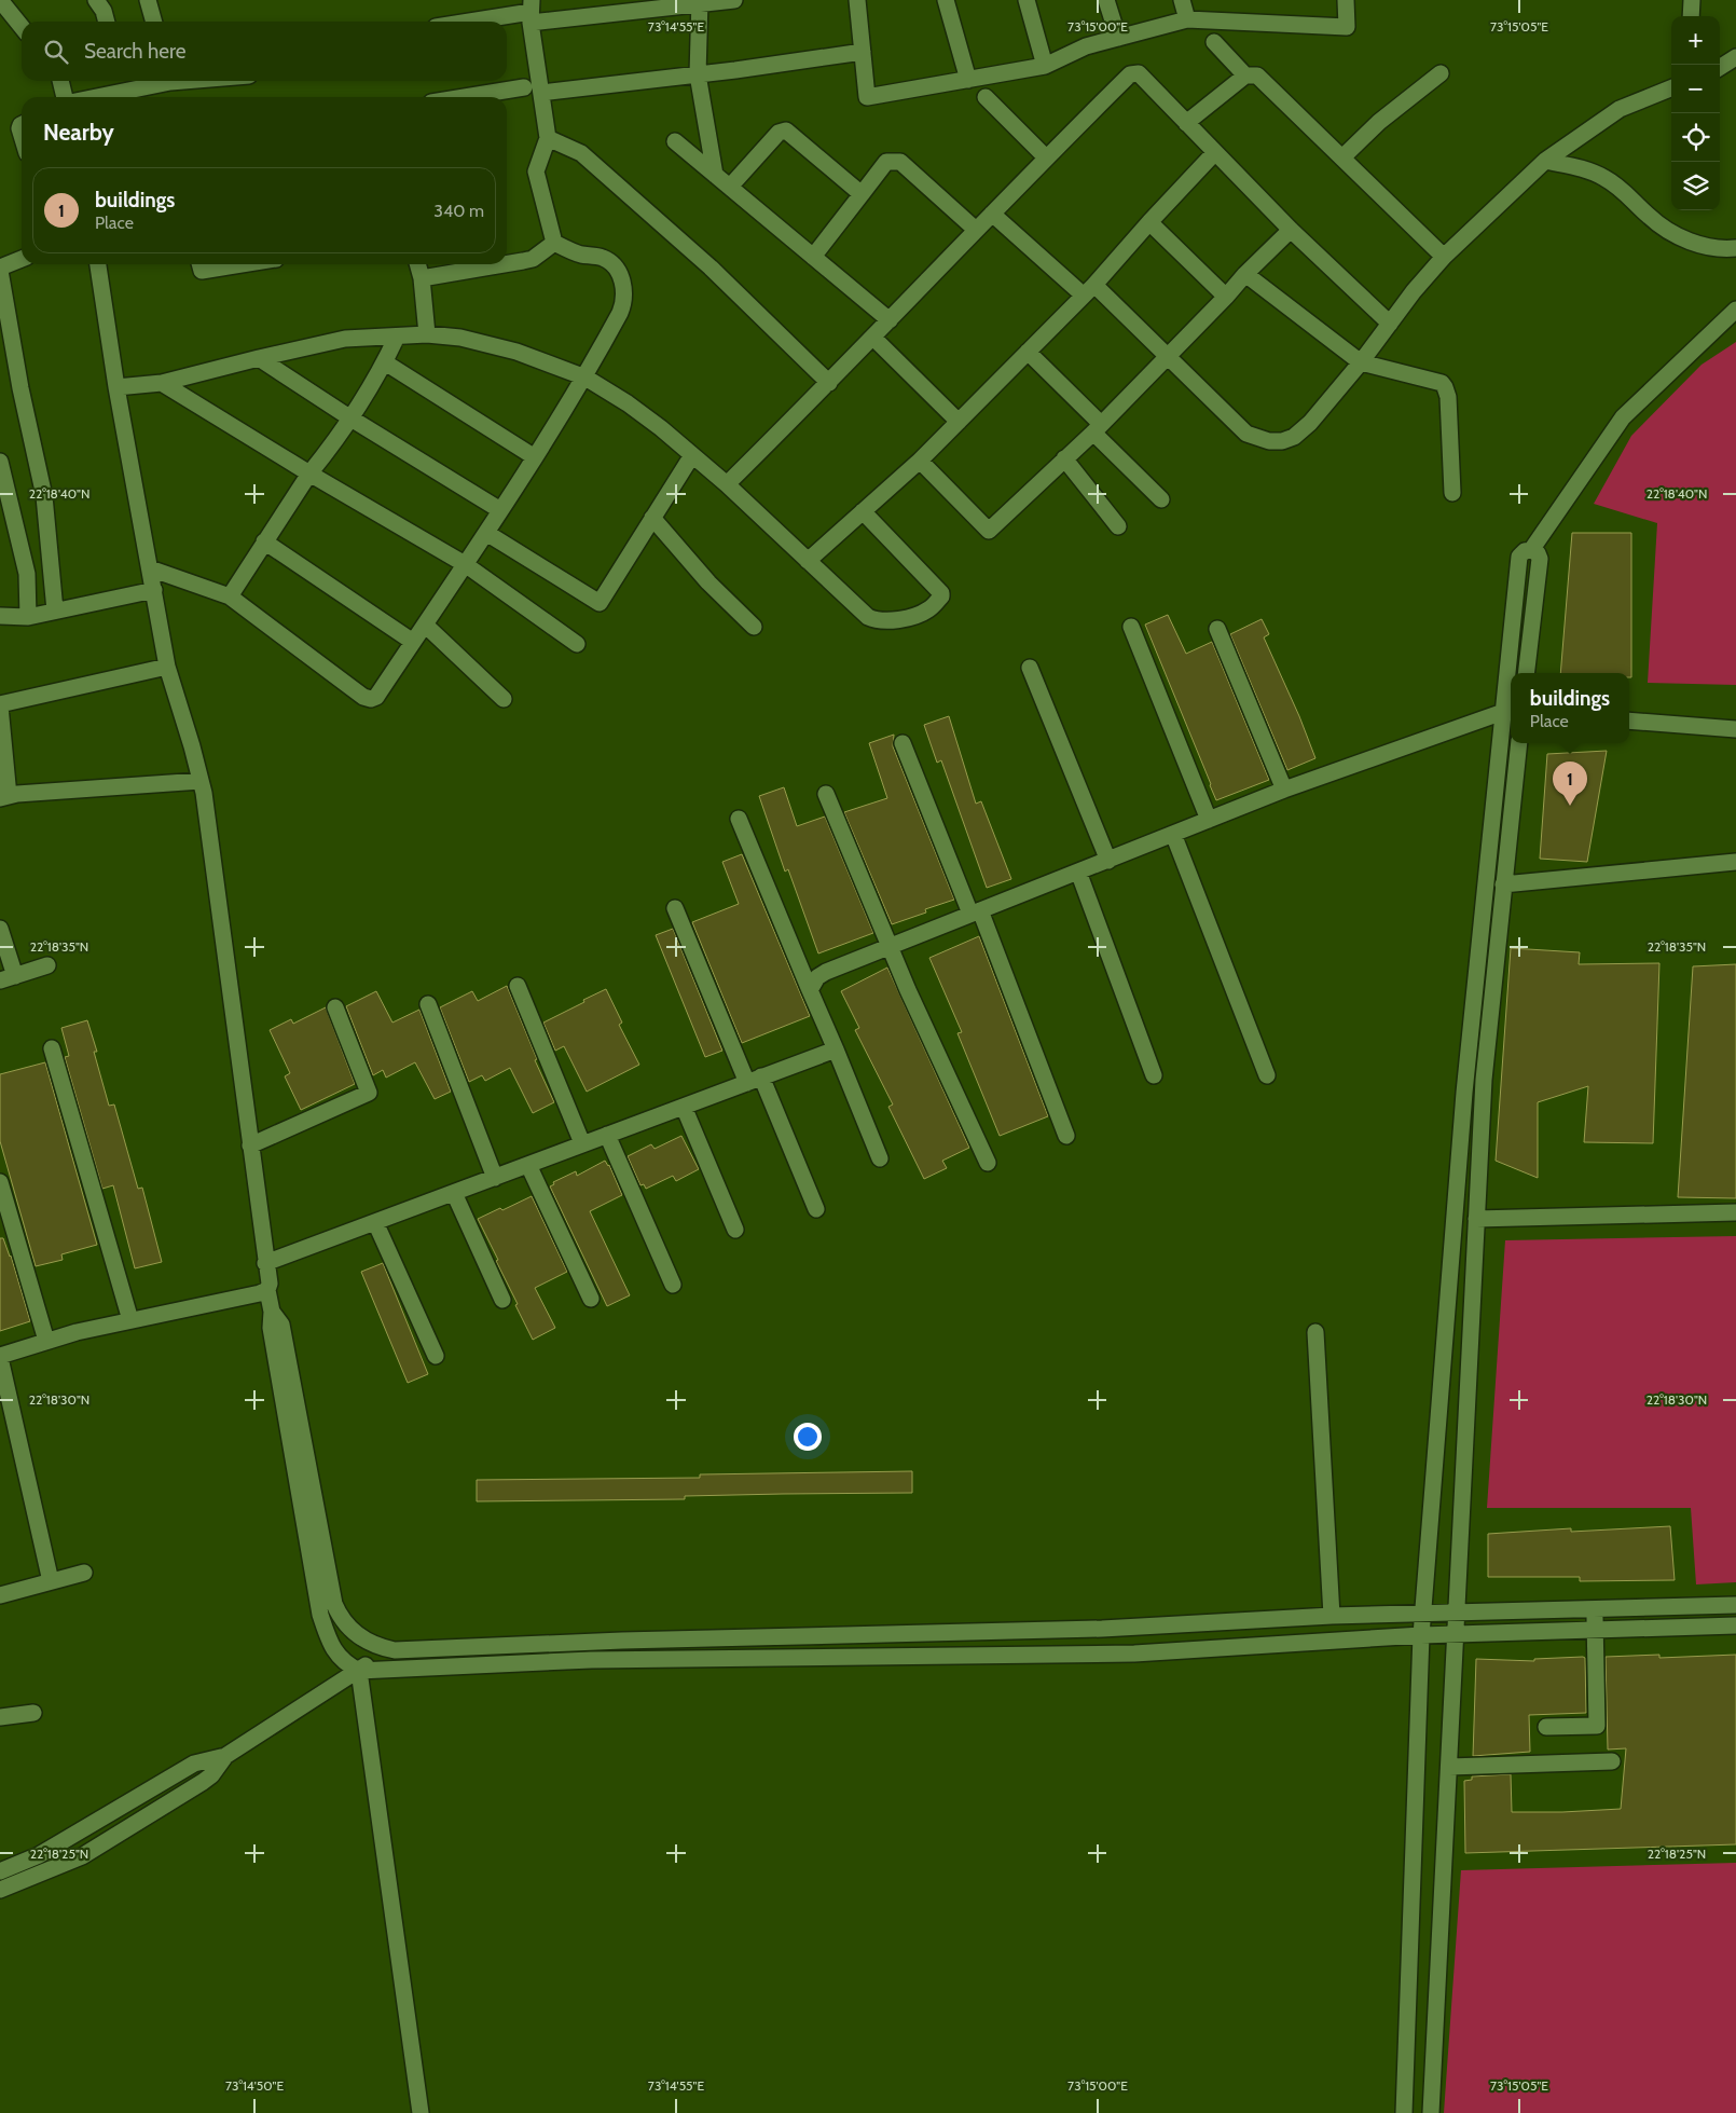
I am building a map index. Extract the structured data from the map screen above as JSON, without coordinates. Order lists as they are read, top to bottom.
{
  "page": {
    "map_buttons": ["+", "−"],
    "search": "Search here",
    "heading": "Nearby",
    "list": [
      {
        "mark": "1",
        "name": "buildings",
        "note": "Place",
        "value": "340 m"
      }
    ],
    "popup": ["buildings", "Place"],
    "pins": "1"
  },
  "coordinates": [
    "73°14'55\"E",
    "73°15'00\"E",
    "73°15'05\"E",
    "22°18'40\"N",
    "22°18'35\"N",
    "22°18'30\"N",
    "22°18'25\"N",
    "73°14'50\"E"
  ]
}
